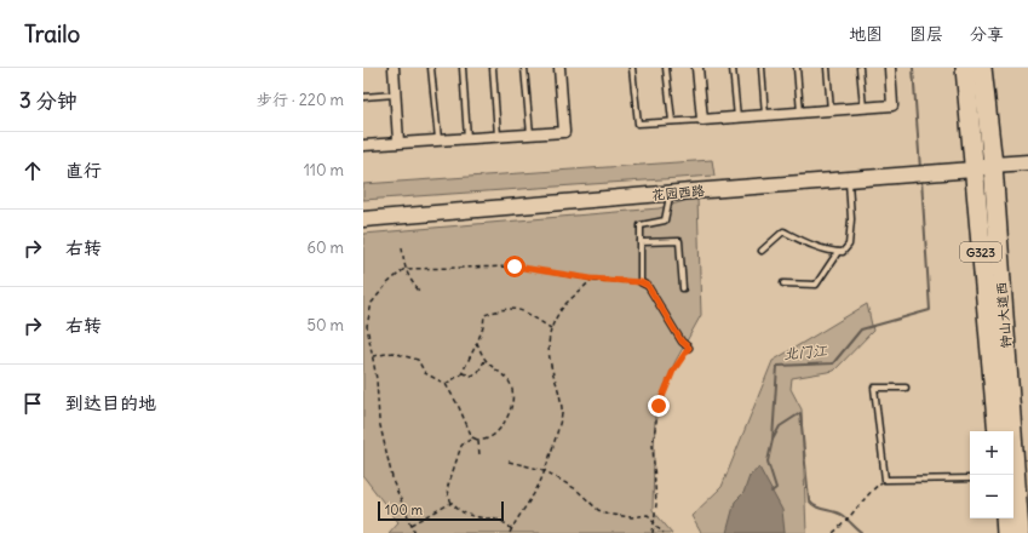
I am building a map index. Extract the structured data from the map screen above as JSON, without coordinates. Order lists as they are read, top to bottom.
{
  "streets": {
    "highway": ["G323", "钟山大道西"],
    "street": ["花园西路"]
  },
  "crossings": [
    ["花园西路", "钟山大道西"]
  ],
  "water": ["北门江"],
  "scale_bar": "100 m",
  "page": {
    "header": "Trailo",
    "nav": ["地图", "图层", "分享"],
    "heading": ["3 分钟", "步行 · 220 m"],
    "list": [
      ["直行", "110 m"],
      ["右转", "60 m"],
      ["右转", "50 m"],
      "到达目的地"
    ],
    "map_buttons": ["+", "−"],
    "scale": "100 m"
  }
}
